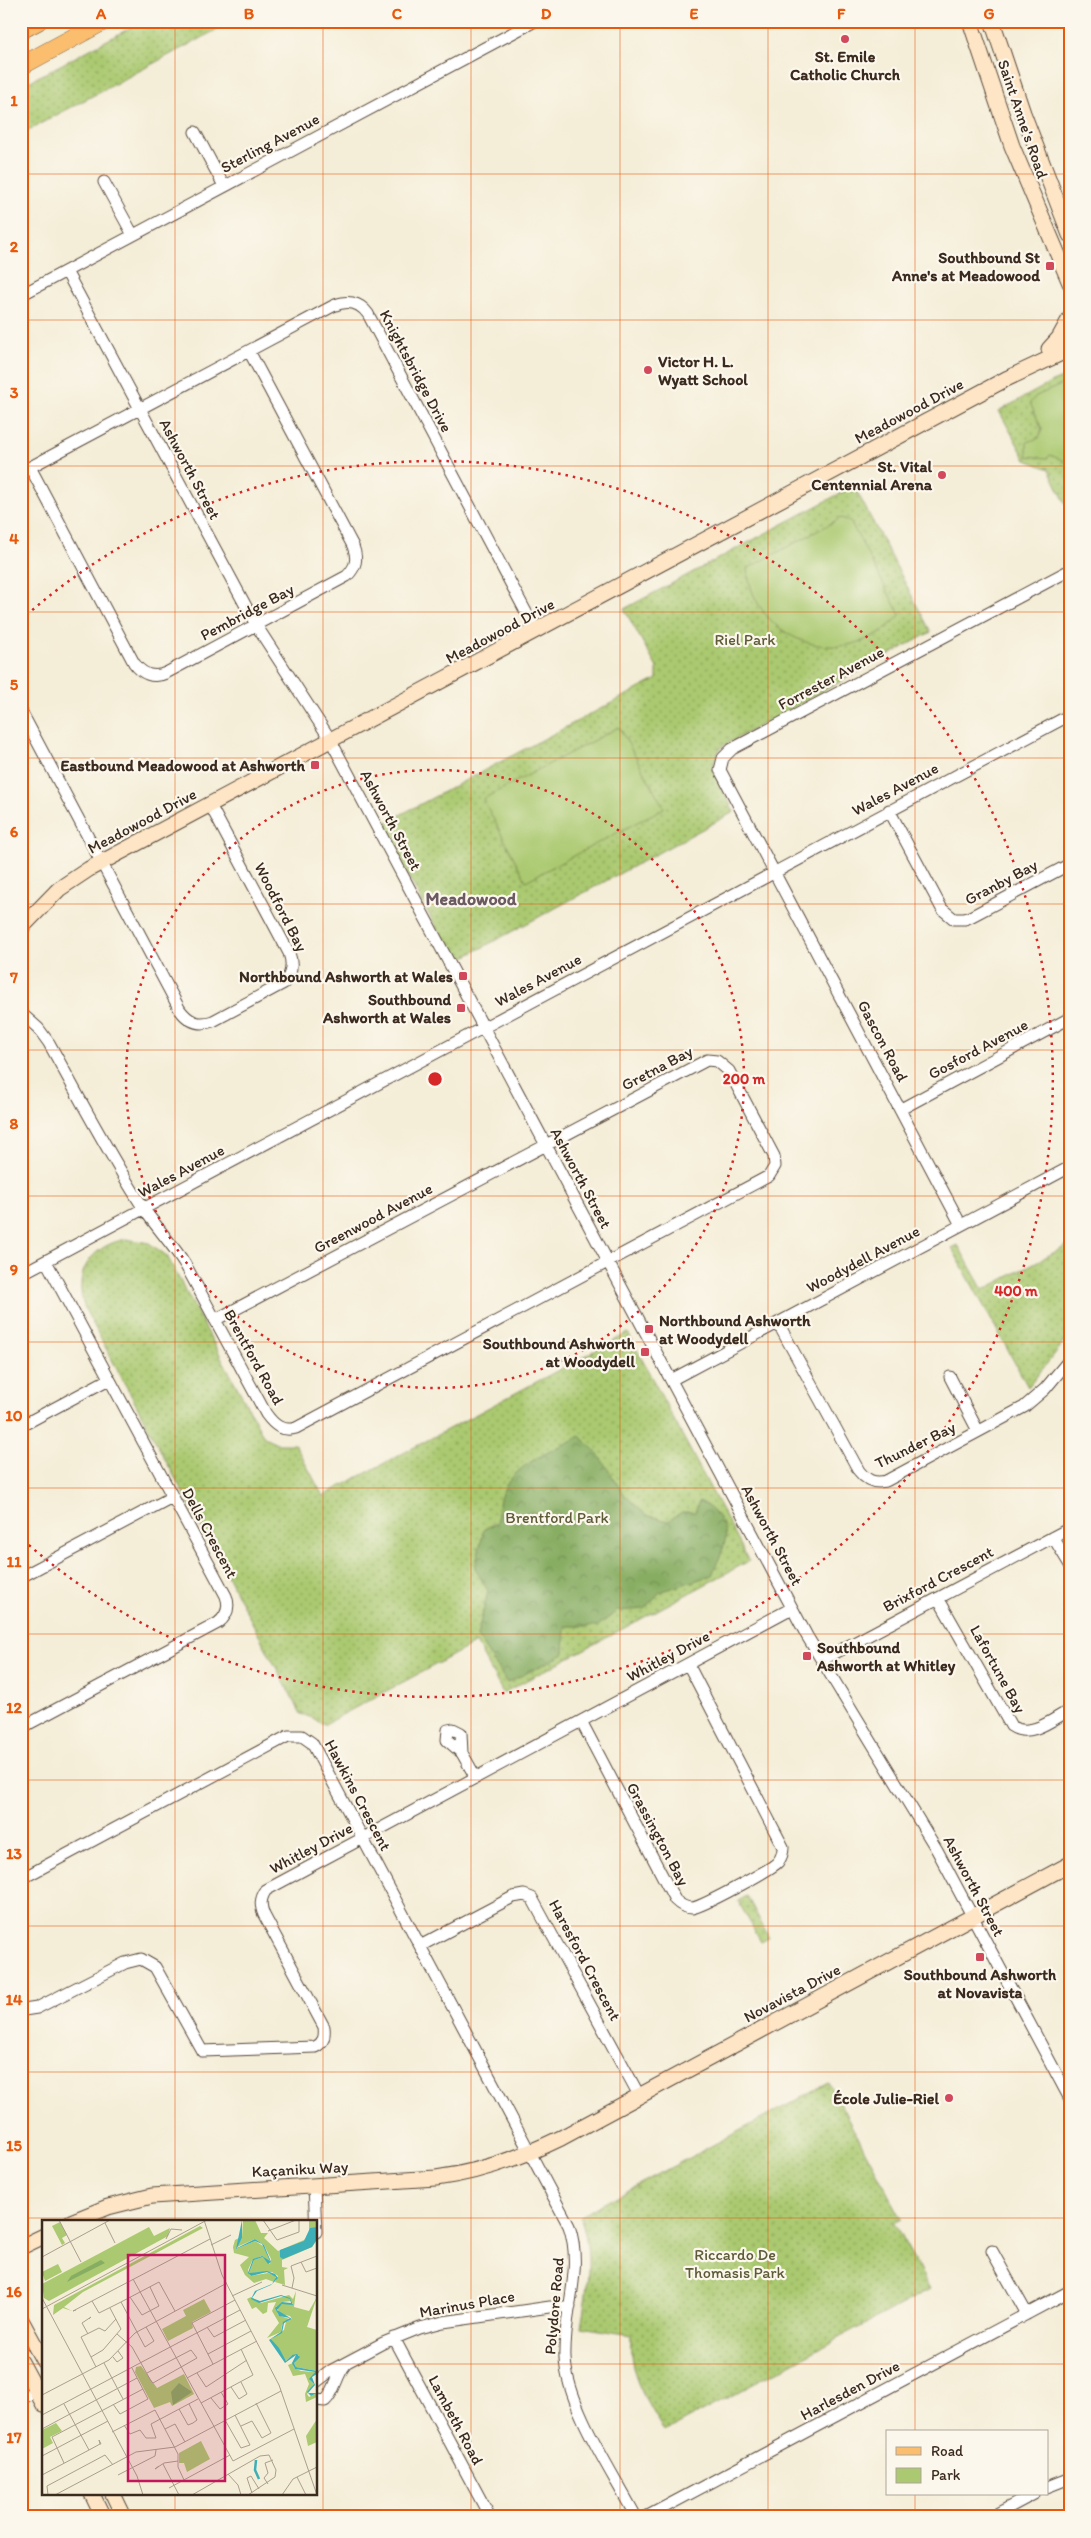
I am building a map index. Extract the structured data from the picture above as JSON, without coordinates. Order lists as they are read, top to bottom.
{
  "streets": {
    "street": [
      "Saint Anne's Road",
      "Sterling Avenue",
      "Knightsbridge Drive",
      "Meadowood Drive",
      "Ashworth Street",
      "Pembridge Bay",
      "Forrester Avenue",
      "Wales Avenue",
      "Granby Bay",
      "Woodford Bay",
      "Gascon Road",
      "Gosford Avenue",
      "Gretna Bay",
      "Greenwood Avenue",
      "Woodydell Avenue",
      "Brentford Road",
      "Thunder Bay",
      "Dells Crescent",
      "Brixford Crescent",
      "Whitley Drive",
      "Lafortune Bay",
      "Hawkins Crescent",
      "Grassington Bay",
      "Haresford Crescent",
      "Novavista Drive",
      "Kaçaniku Way",
      "Marinus Place",
      "Polydore Road",
      "Harlesden Drive",
      "Lambeth Road"
    ]
  },
  "crossings": [
    ["Sterling Avenue", "Ashworth Street"],
    ["Knightsbridge Drive", "Meadowood Drive"],
    ["Knightsbridge Drive", "Ashworth Street"],
    ["Knightsbridge Drive", "Pembridge Bay"],
    ["Meadowood Drive", "Ashworth Street"],
    ["Meadowood Drive", "Woodford Bay"],
    ["Ashworth Street", "Pembridge Bay"],
    ["Ashworth Street", "Wales Avenue"],
    ["Ashworth Street", "Gretna Bay"],
    ["Ashworth Street", "Greenwood Avenue"],
    ["Ashworth Street", "Woodydell Avenue"],
    ["Ashworth Street", "Brentford Road"],
    ["Ashworth Street", "Brixford Crescent"],
    ["Ashworth Street", "Whitley Drive"],
    ["Ashworth Street", "Novavista Drive"],
    ["Forrester Avenue", "Wales Avenue"],
    ["Forrester Avenue", "Gascon Road"],
    ["Wales Avenue", "Granby Bay"],
    ["Wales Avenue", "Gascon Road"],
    ["Wales Avenue", "Brentford Road"],
    ["Wales Avenue", "Dells Crescent"],
    ["Gascon Road", "Gosford Avenue"],
    ["Gascon Road", "Woodydell Avenue"],
    ["Gretna Bay", "Greenwood Avenue"],
    ["Gretna Bay", "Brentford Road"],
    ["Greenwood Avenue", "Brentford Road"],
    ["Woodydell Avenue", "Thunder Bay"],
    ["Brixford Crescent", "Lafortune Bay"],
    ["Whitley Drive", "Hawkins Crescent"],
    ["Whitley Drive", "Grassington Bay"],
    ["Hawkins Crescent", "Haresford Crescent"],
    ["Hawkins Crescent", "Novavista Drive"],
    ["Hawkins Crescent", "Kaçaniku Way"],
    ["Hawkins Crescent", "Polydore Road"],
    ["Haresford Crescent", "Novavista Drive"],
    ["Novavista Drive", "Kaçaniku Way"],
    ["Novavista Drive", "Polydore Road"],
    ["Kaçaniku Way", "Polydore Road"],
    ["Marinus Place", "Polydore Road"],
    ["Marinus Place", "Lambeth Road"]
  ],
  "districts": ["Meadowood"],
  "parks": ["Riel Park", "Brentford Park", "Riccardo De Thomasis Park"],
  "places": {
    "other": [
      "St. Emile Catholic Church",
      "Victor H. L. Wyatt School",
      "St. Vital Centennial Arena",
      "École Julie-Riel"
    ],
    "transit": [
      "Southbound St Anne's at Meadowood",
      "Eastbound Meadowood at Ashworth",
      "Northbound Ashworth at Wales",
      "Southbound Ashworth at Wales",
      "Northbound Ashworth at Woodydell",
      "Southbound Ashworth at Woodydell",
      "Southbound Ashworth at Whitley",
      "Southbound Ashworth at Novavista"
    ]
  },
  "legend": ["Road", "Park"],
  "grid": {
    "columns": [
      "A",
      "B",
      "C",
      "D",
      "E",
      "F",
      "G"
    ],
    "rows": [
      "1",
      "2",
      "3",
      "4",
      "5",
      "6",
      "7",
      "8",
      "9",
      "10",
      "11",
      "12",
      "13",
      "14",
      "15",
      "16",
      "17"
    ]
  },
  "rings": ["200 m", "400 m"]
}
